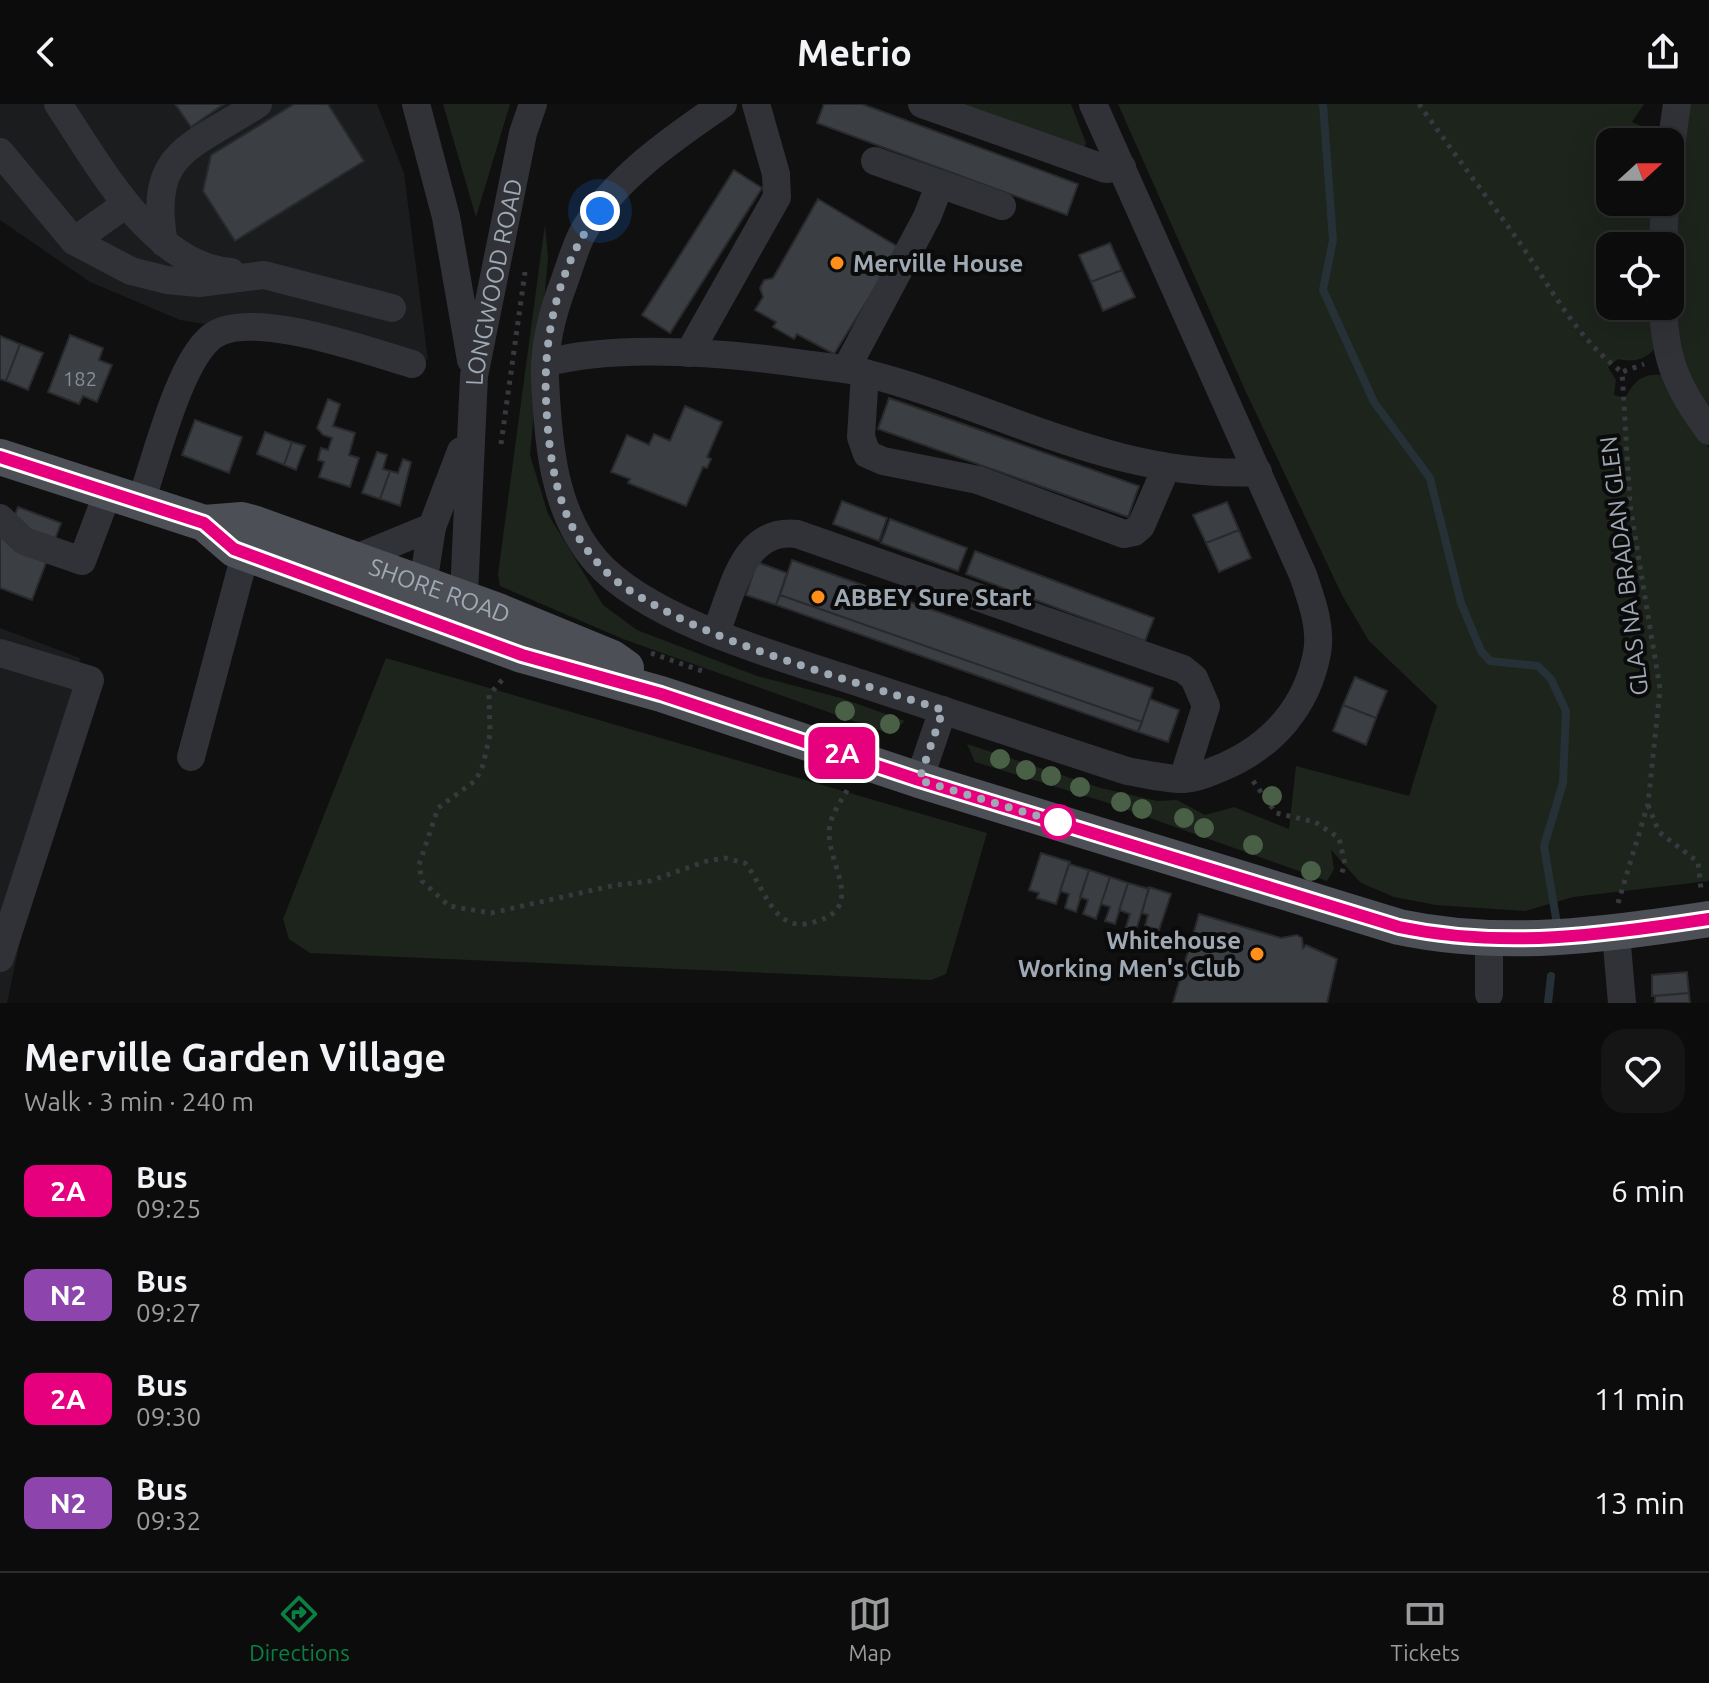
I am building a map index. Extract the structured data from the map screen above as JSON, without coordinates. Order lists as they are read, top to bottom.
{
  "streets": {
    "main road": ["SHORE ROAD"],
    "street": ["LONGWOOD ROAD"],
    "path": ["GLAS NA BRADAN GLEN"]
  },
  "crossings": [
    ["GLAS NA BRADAN GLEN", "SHORE ROAD"]
  ],
  "places": ["Merville House", "ABBEY Sure Start", "Whitehouse Working Men's Club"],
  "lines": ["bus line 2A"],
  "house_numbers": ["182"],
  "north": "right",
  "page": {
    "header": "Metrio",
    "on_map": "2A",
    "heading": ["Merville Garden Village", "Walk · 3 min · 240 m"],
    "list": [
      {
        "mark": "2A",
        "name": "Bus",
        "note": "09:25",
        "value": "6 min"
      },
      {
        "mark": "N2",
        "name": "Bus",
        "note": "09:27",
        "value": "8 min"
      },
      {
        "mark": "2A",
        "name": "Bus",
        "note": "09:30",
        "value": "11 min"
      },
      {
        "mark": "N2",
        "name": "Bus",
        "note": "09:32",
        "value": "13 min"
      }
    ],
    "tabs": ["Directions", "Map", "Tickets"]
  }
}
